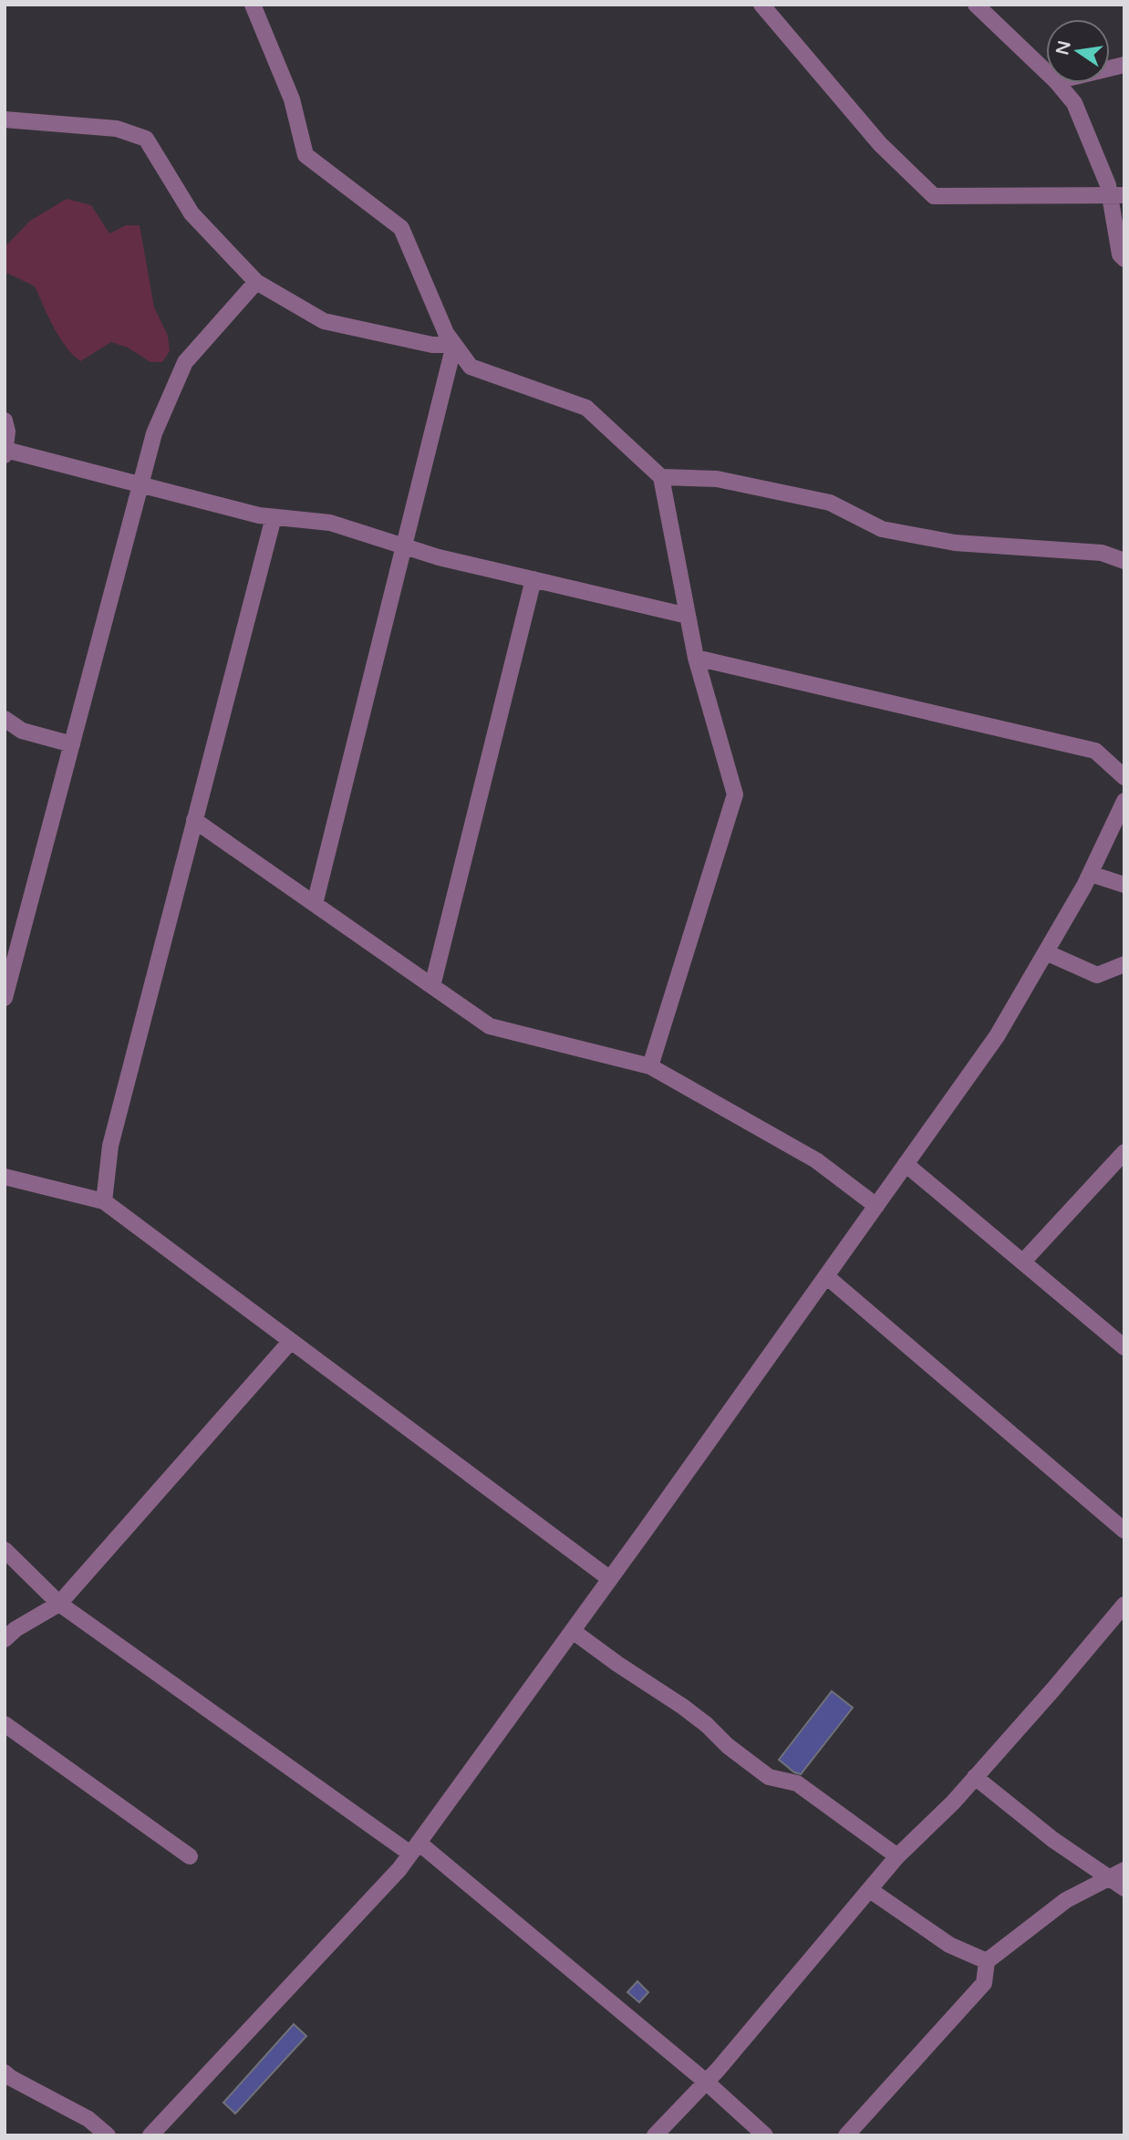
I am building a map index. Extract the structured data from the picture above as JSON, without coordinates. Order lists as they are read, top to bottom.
{
  "north": "left"
}
